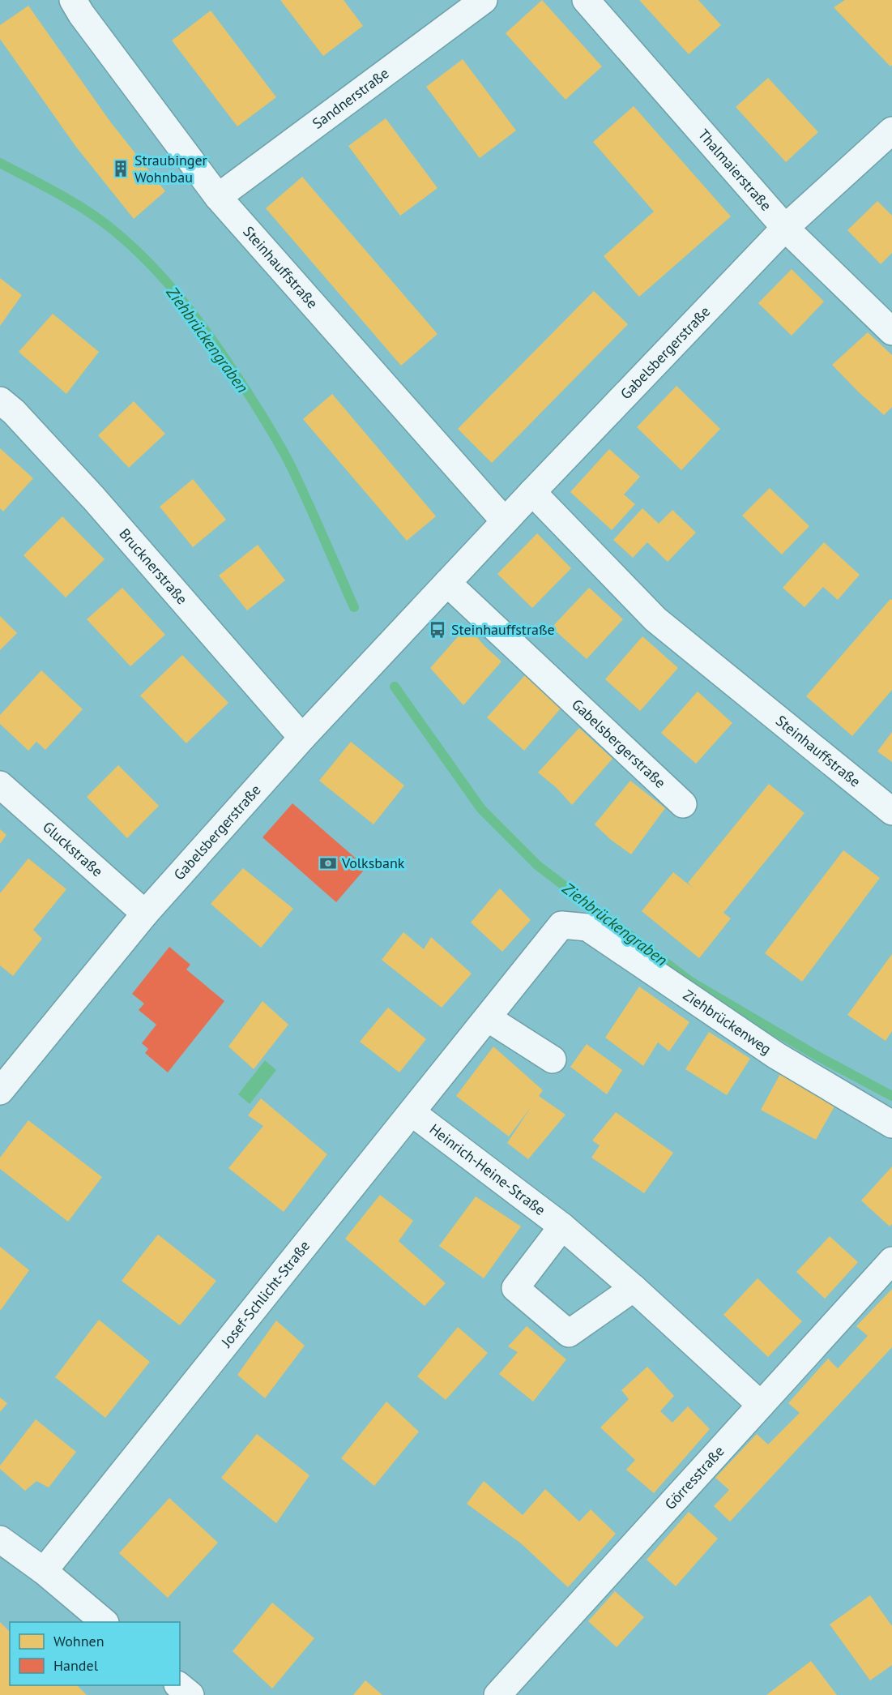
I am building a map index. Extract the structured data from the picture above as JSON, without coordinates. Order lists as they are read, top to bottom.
{
  "streets": {
    "street": [
      "Sandnerstraße",
      "Thalmaierstraße",
      "Steinhauffstraße",
      "Gabelsbergerstraße",
      "Brucknerstraße",
      "Gluckstraße",
      "Ziehbrückenweg",
      "Heinrich-Heine-Straße",
      "Josef-Schlicht-Straße",
      "Görresstraße"
    ]
  },
  "crossings": [
    ["Sandnerstraße", "Steinhauffstraße"],
    ["Thalmaierstraße", "Gabelsbergerstraße"],
    ["Steinhauffstraße", "Gabelsbergerstraße"],
    ["Gabelsbergerstraße", "Brucknerstraße"],
    ["Gabelsbergerstraße", "Gluckstraße"],
    ["Ziehbrückenweg", "Josef-Schlicht-Straße"],
    ["Heinrich-Heine-Straße", "Josef-Schlicht-Straße"],
    ["Heinrich-Heine-Straße", "Görresstraße"]
  ],
  "water": ["Ziehbrückengraben"],
  "places": {
    "building": ["Straubinger Wohnbau"],
    "bus stop": ["Steinhauffstraße"],
    "bank": ["Volksbank"]
  },
  "legend": ["Wohnen", "Handel"]
}
